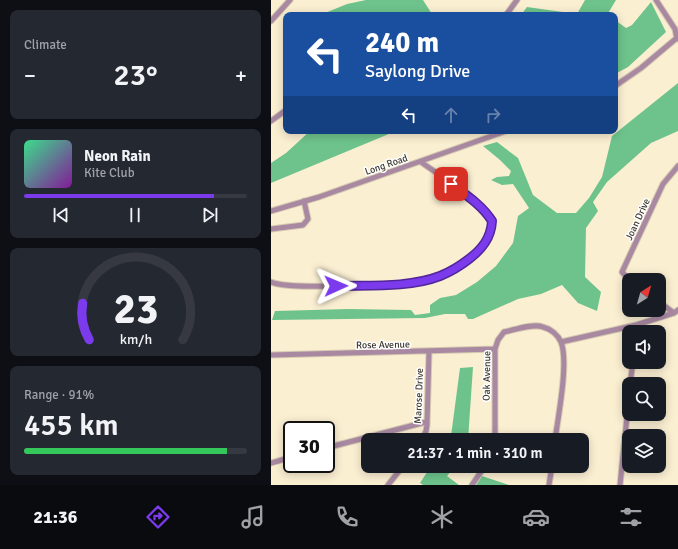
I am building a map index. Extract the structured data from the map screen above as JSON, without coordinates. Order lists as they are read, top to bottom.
{
  "streets": {
    "street": [
      "Long Road",
      "Joan Drive",
      "Rose Avenue",
      "Oak Avenue",
      "Marose Drive"
    ]
  },
  "crossings": [
    ["Rose Avenue", "Oak Avenue"],
    ["Rose Avenue", "Marose Drive"]
  ],
  "north": "top right",
  "page": {
    "tile": [
      "Climate",
      ["Range · 91%", "455 km"]
    ],
    "turn": ["240 m", "Saylong Drive"],
    "heat": ["−", "23°", "+"],
    "song": ["Neon Rain", "Kite Club"],
    "limit": "30",
    "trip": "21:37 · 1 min · 310 m",
    "tabs": "21:36",
    "gauge": ["23", "km/h"]
  }
}
